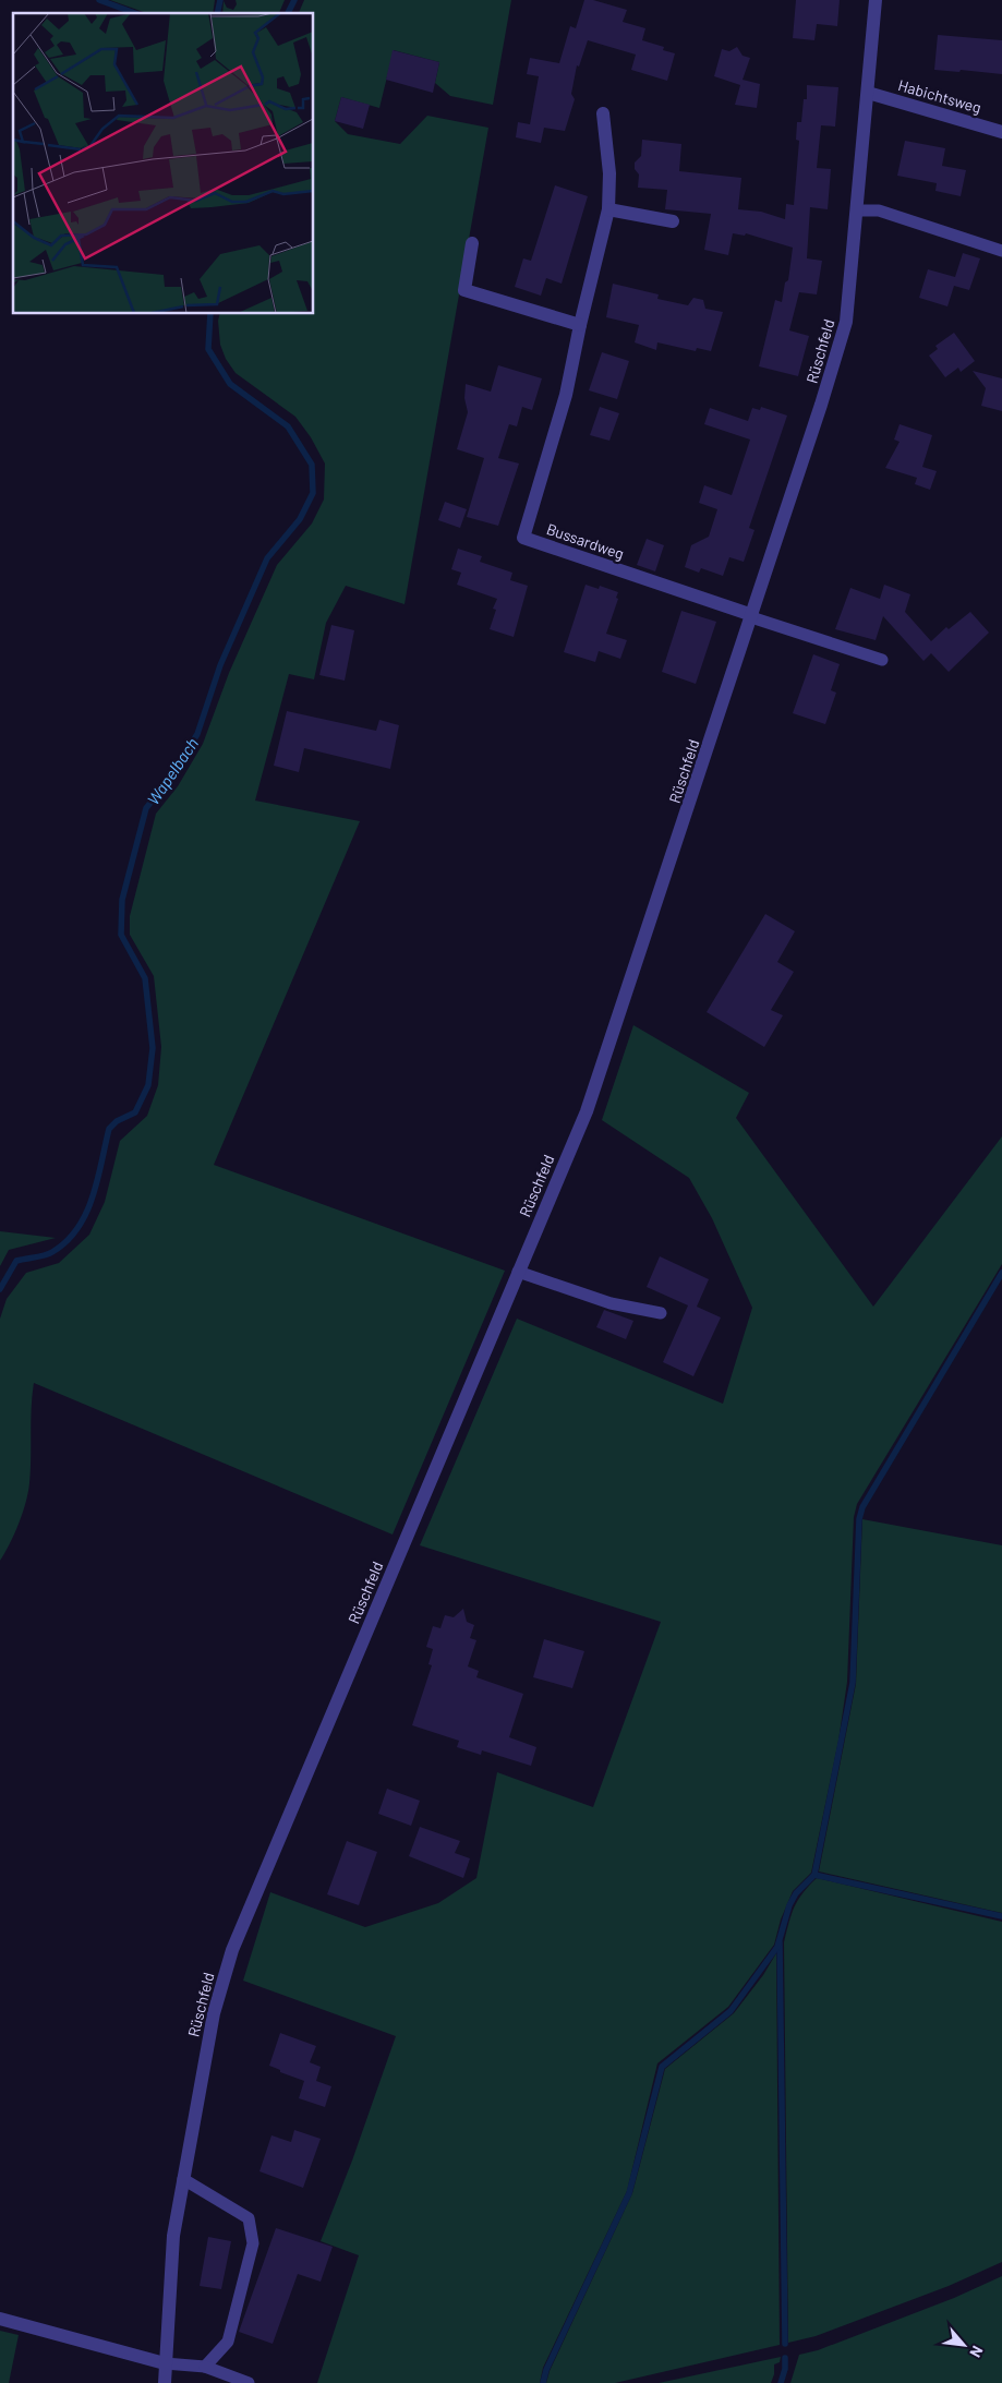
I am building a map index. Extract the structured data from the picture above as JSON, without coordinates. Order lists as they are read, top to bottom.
{
  "streets": {
    "street": ["Habichtsweg", "Rüschfeld", "Bussardweg"]
  },
  "crossings": [
    ["Habichtsweg", "Rüschfeld"],
    ["Rüschfeld", "Bussardweg"]
  ],
  "water": ["Wapelbach"],
  "north": "bottom right"
}
